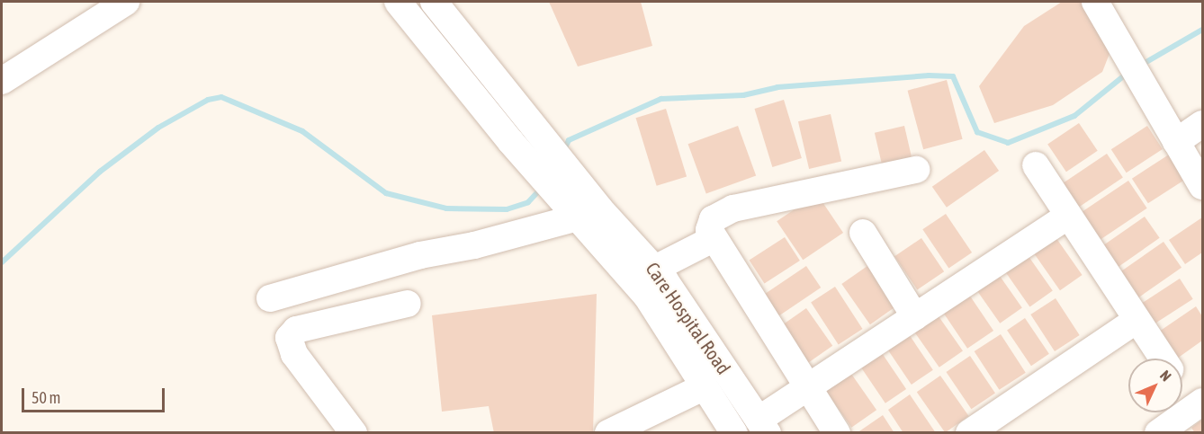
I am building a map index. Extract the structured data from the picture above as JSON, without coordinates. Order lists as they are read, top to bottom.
{
  "streets": {
    "street": ["Care Hospital Road"]
  },
  "scale_bar": "50 m",
  "north": "top right"
}
